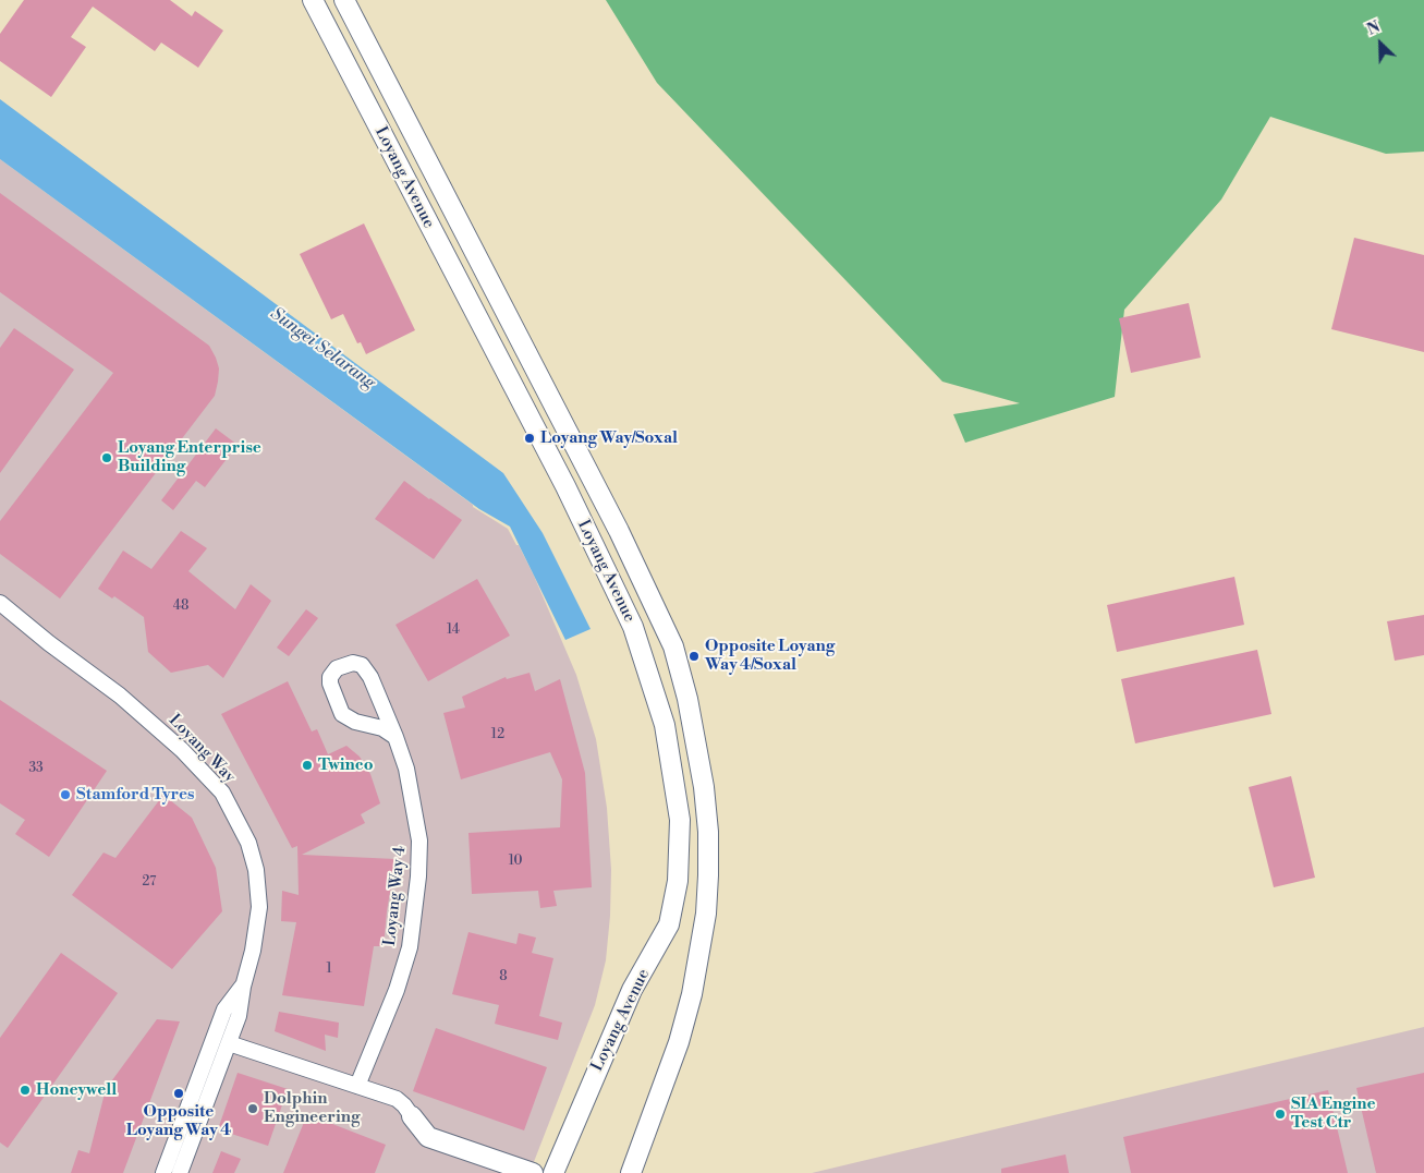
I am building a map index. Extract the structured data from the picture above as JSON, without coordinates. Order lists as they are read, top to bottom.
{
  "streets": {
    "main road": ["Loyang Avenue"],
    "street": ["Loyang Way", "Loyang Way 4"]
  },
  "water": ["Sungei Selarang"],
  "places": [
    "Loyang Way/Soxal",
    "Loyang Enterprise Building",
    "Opposite Loyang Way 4/Soxal",
    "Twinco",
    "Stamford Tyres",
    "Honeywell",
    "Opposite Loyang Way 4",
    "Dolphin Engineering",
    "SIA Engine Test Ctr"
  ],
  "house_numbers": [
    "48",
    "14",
    "12",
    "33",
    "10",
    "27",
    "1",
    "8"
  ],
  "north": "top left"
}
